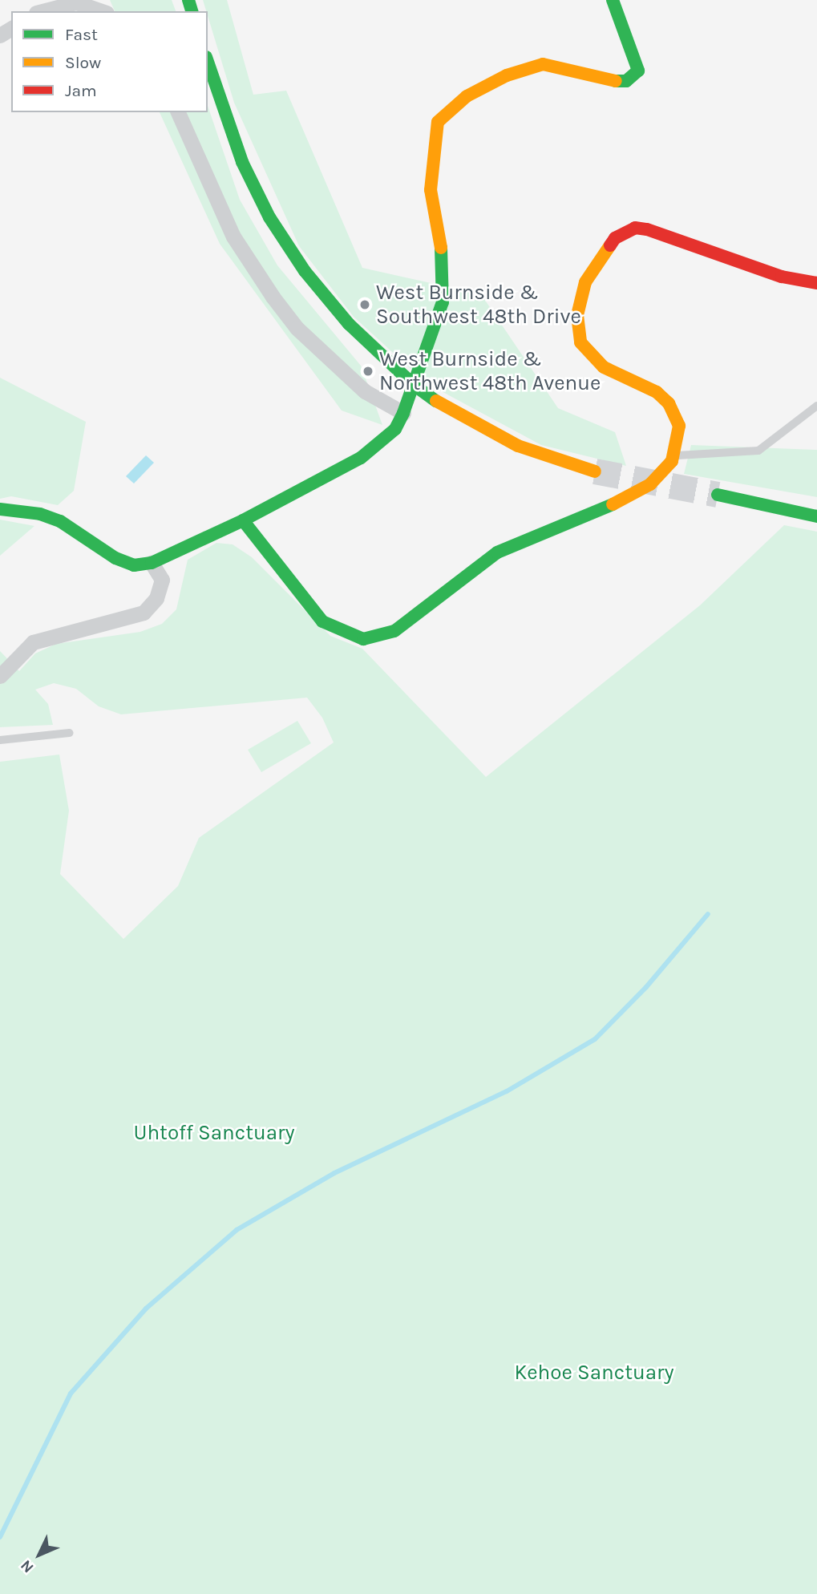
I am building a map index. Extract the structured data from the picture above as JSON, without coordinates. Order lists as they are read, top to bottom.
{
  "parks": ["Uhtoff Sanctuary", "Kehoe Sanctuary"],
  "places": ["West Burnside & Southwest 48th Drive", "West Burnside & Northwest 48th Avenue"],
  "legend": ["Fast", "Slow", "Jam"],
  "north": "bottom left"
}
